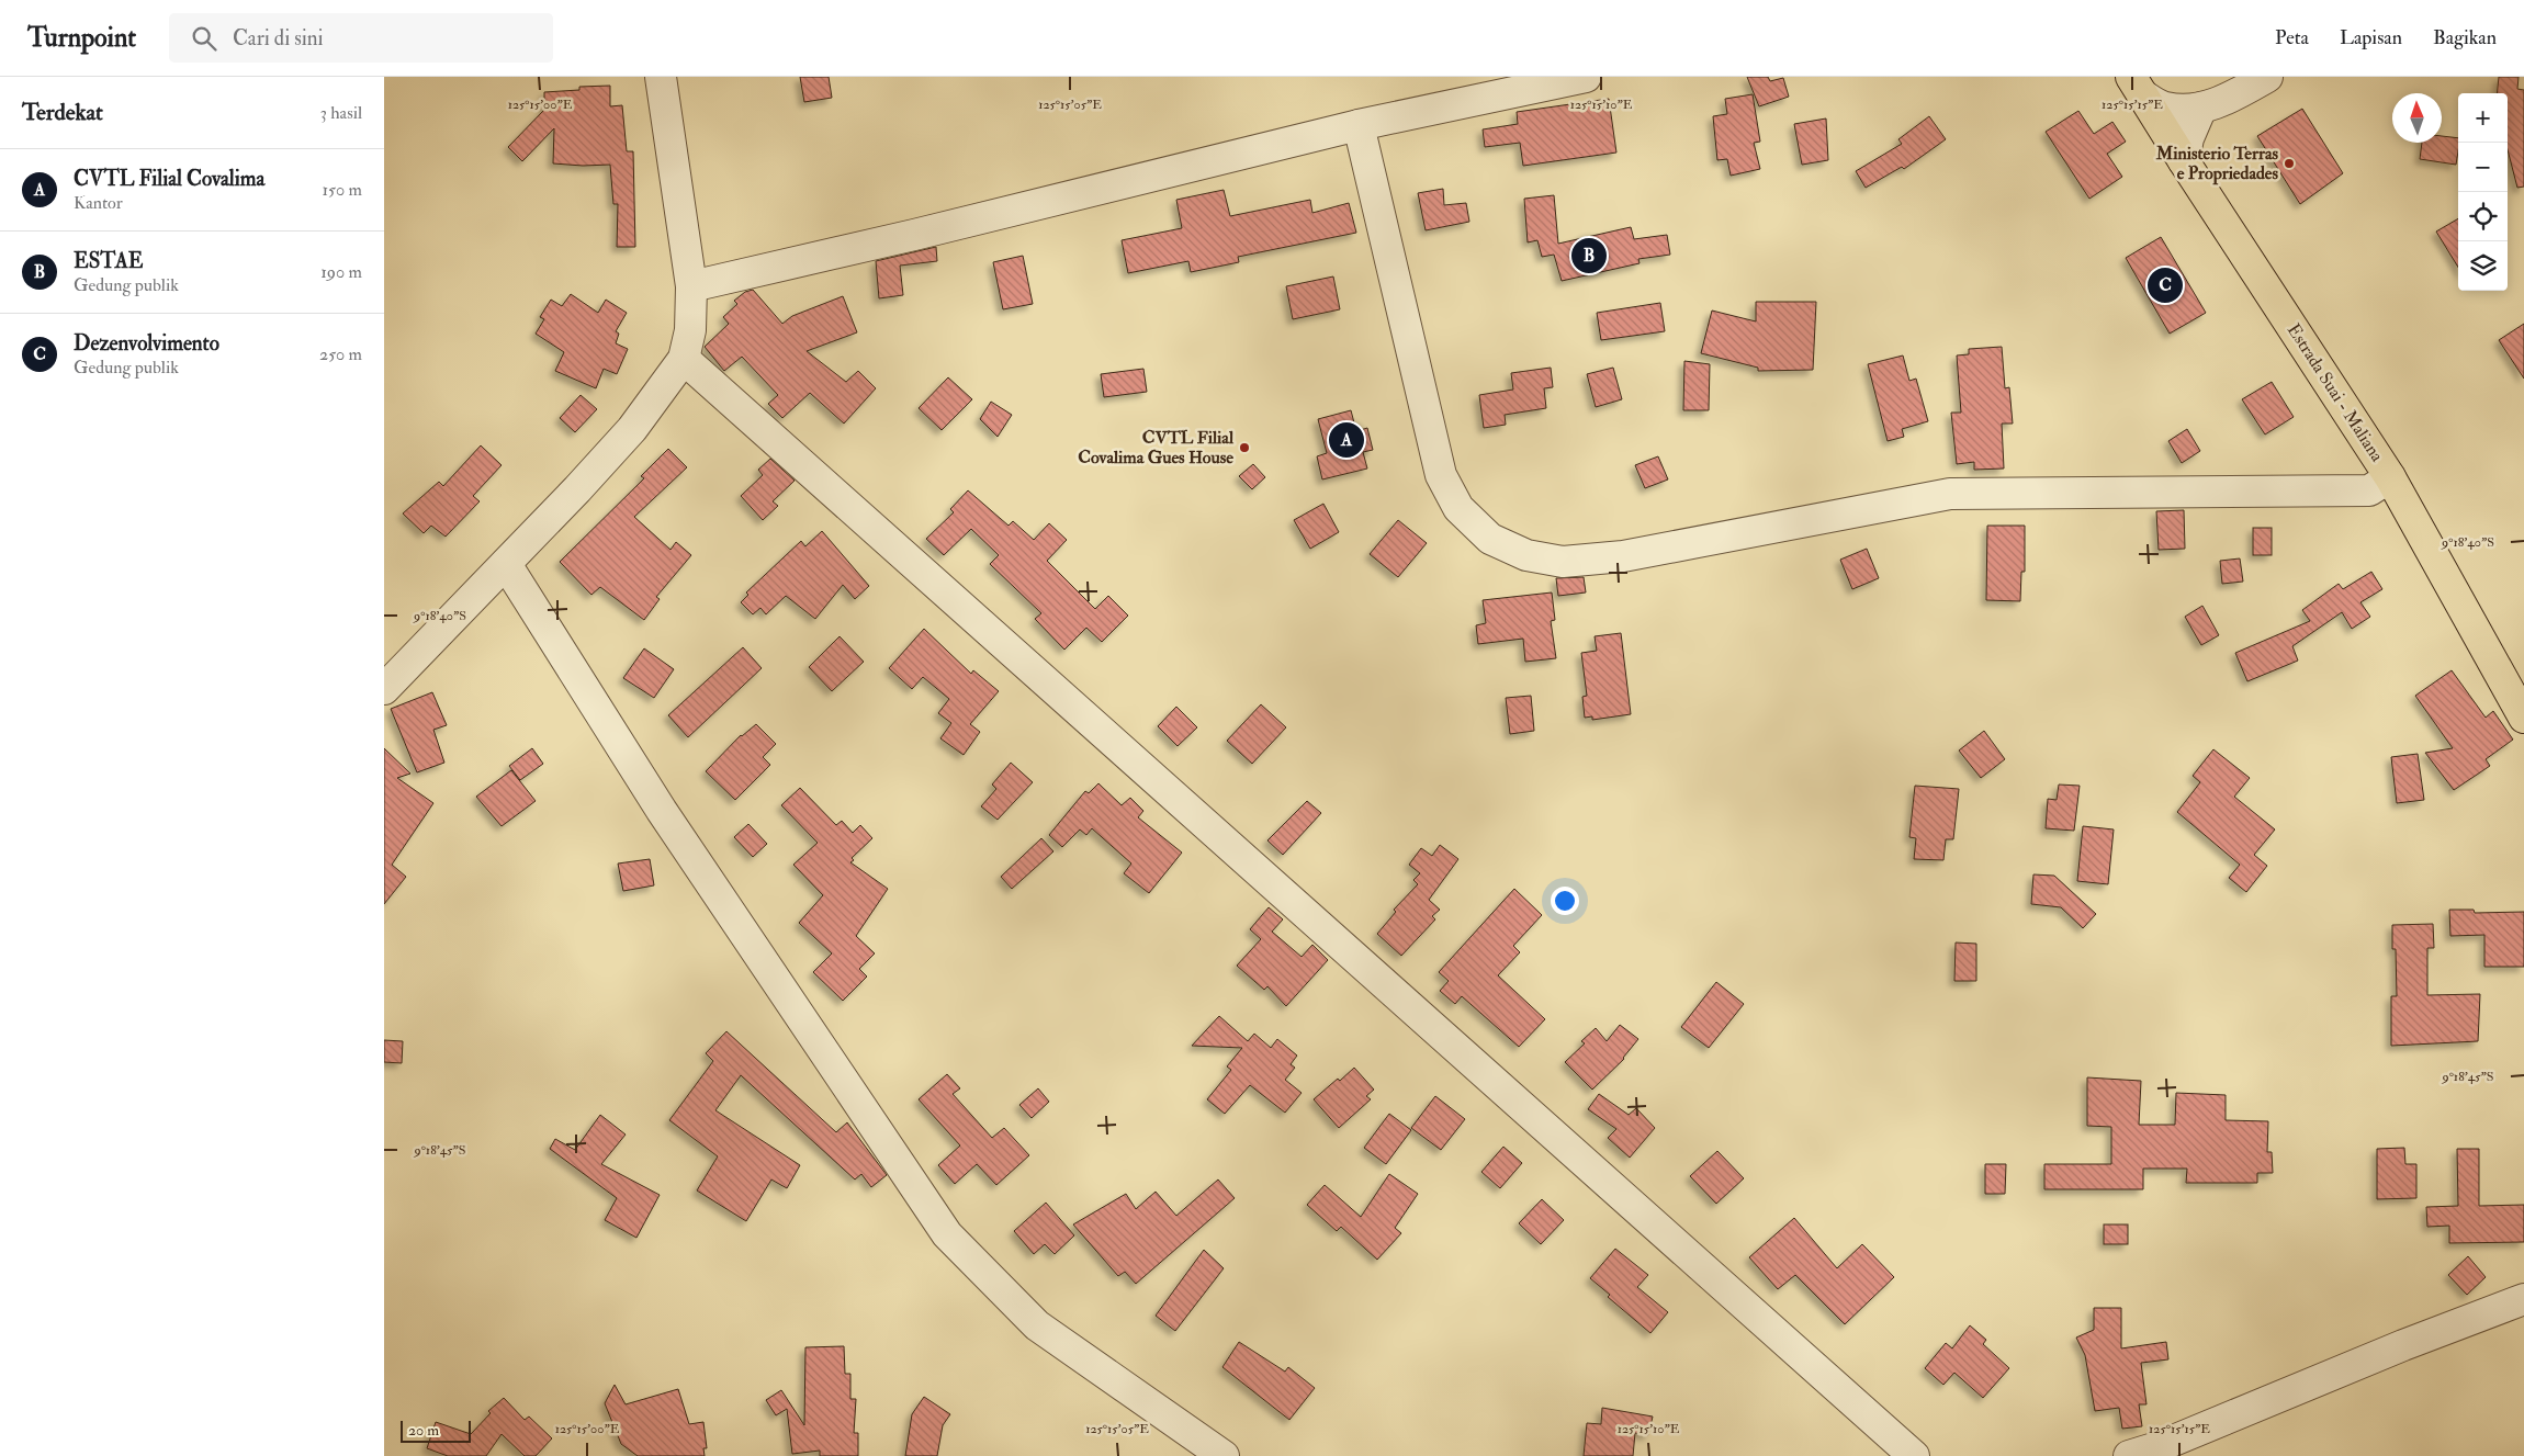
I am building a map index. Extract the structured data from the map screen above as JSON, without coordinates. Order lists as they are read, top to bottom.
{
  "streets": {
    "main road": ["Estrada Suai - Maliana"]
  },
  "places": ["Ministerio Terras e Propriedades", "CVTL Filial Covalima Gues House"],
  "scale_bar": "20 m",
  "north": "top",
  "page": {
    "header": "Turnpoint",
    "search": "Cari di sini",
    "nav": ["Peta", "Lapisan", "Bagikan"],
    "heading": ["Terdekat", "3 hasil"],
    "map_buttons": ["+", "−"],
    "list": [
      {
        "mark": "A",
        "name": "CVTL Filial Covalima",
        "note": "Kantor",
        "value": "150 m"
      },
      {
        "mark": "B",
        "name": "ESTAE",
        "note": "Gedung publik",
        "value": "190 m"
      },
      {
        "mark": "C",
        "name": "Dezenvolvimento",
        "note": "Gedung publik",
        "value": "250 m"
      }
    ],
    "pins": ["B", "C", "A"],
    "scale": "20 m"
  },
  "coordinates": [
    "125°15'00\"E",
    "125°15'05\"E",
    "125°15'10\"E",
    "125°15'15\"E",
    "9°18'40\"S",
    "9°18'45\"S"
  ]
}
